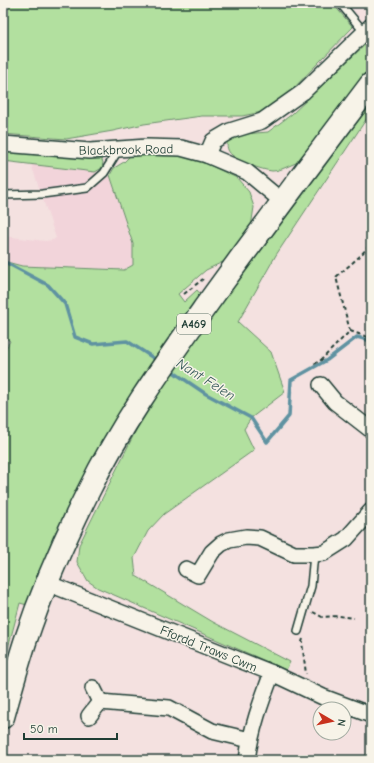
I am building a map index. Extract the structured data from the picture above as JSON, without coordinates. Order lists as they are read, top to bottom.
{
  "streets": {
    "main road": ["A469"],
    "street": ["Blackbrook Road", "Ffordd Traws Cwm"]
  },
  "crossings": [
    ["Blackbrook Road", "A469"],
    ["A469", "Ffordd Traws Cwm"]
  ],
  "water": ["Nant Felen"],
  "scale_bar": "50 m",
  "north": "right"
}
